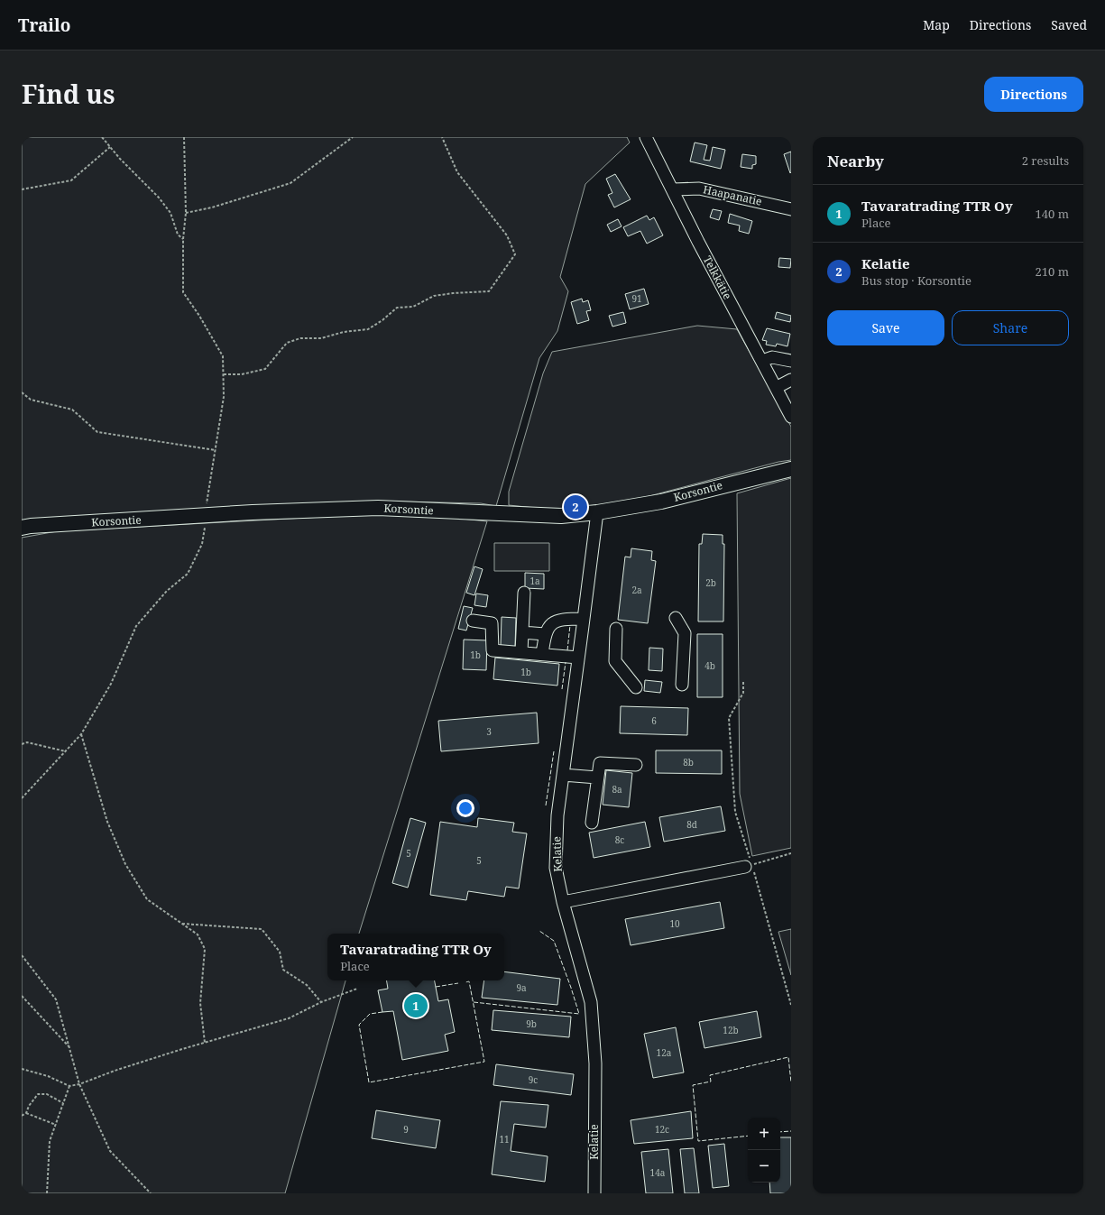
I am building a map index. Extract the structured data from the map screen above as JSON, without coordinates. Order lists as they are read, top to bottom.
{
  "streets": {
    "main road": ["Korsontie"],
    "street": ["Haapanatie", "Telkkätie", "Kelatie"]
  },
  "crossings": [
    ["Haapanatie", "Telkkätie"],
    ["Korsontie", "Kelatie"]
  ],
  "house_numbers": [
    "91",
    "1a",
    "2b",
    "2a",
    "1b",
    "4b",
    "1b",
    "6",
    "3",
    "8b",
    "8a",
    "8d",
    "8c",
    "5",
    "5",
    "10",
    "9a",
    "9b",
    "12b",
    "12a",
    "9c",
    "9",
    "12c",
    "11",
    "14a"
  ],
  "page": {
    "header": "Trailo",
    "nav": ["Map", "Directions", "Saved"],
    "title": "Find us",
    "buttons": [
      "Directions",
      ["Save", "Share"]
    ],
    "heading": ["Nearby", "2 results"],
    "list": [
      {
        "mark": "1",
        "name": "Tavaratrading TTR Oy",
        "note": "Place",
        "value": "140 m"
      },
      {
        "mark": "2",
        "name": "Kelatie",
        "note": "Bus stop · Korsontie",
        "value": "210 m"
      }
    ],
    "pins": ["2", "1"],
    "popup": ["Tavaratrading TTR Oy", "Place"],
    "map_buttons": ["+", "−"]
  }
}
